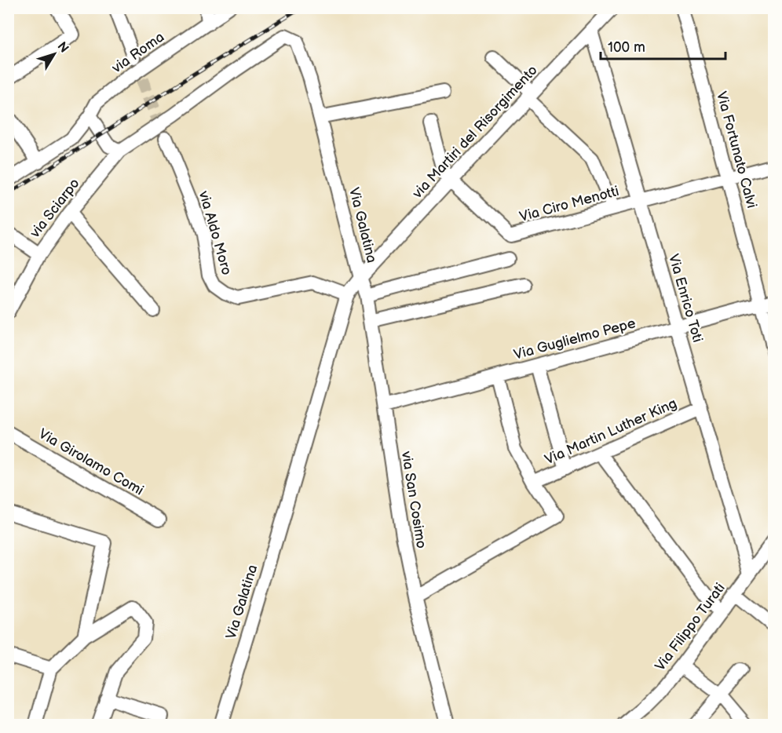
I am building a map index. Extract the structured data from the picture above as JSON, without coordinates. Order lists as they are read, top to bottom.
{
  "streets": {
    "street": [
      "via Roma",
      "via Martiri del Risorgimento",
      "Via Fortunato Calvi",
      "Via Ciro Menotti",
      "via Sciarpo",
      "Via Galatina",
      "via Aldo Moro",
      "Via Enrico Toti",
      "Via Guglielmo Pepe",
      "Via Martin Luther King",
      "Via Girolamo Comi",
      "via San Cosimo",
      "Via Filippo Turati"
    ]
  },
  "crossings": [
    ["via Martiri del Risorgimento", "Via Ciro Menotti"],
    ["via Martiri del Risorgimento", "Via Galatina"],
    ["via Martiri del Risorgimento", "Via Enrico Toti"],
    ["via Martiri del Risorgimento", "via San Cosimo"],
    ["Via Fortunato Calvi", "Via Ciro Menotti"],
    ["Via Fortunato Calvi", "Via Guglielmo Pepe"],
    ["Via Ciro Menotti", "Via Enrico Toti"],
    ["via Sciarpo", "Via Galatina"],
    ["Via Galatina", "via Aldo Moro"],
    ["Via Galatina", "via San Cosimo"],
    ["Via Enrico Toti", "Via Guglielmo Pepe"],
    ["Via Enrico Toti", "Via Martin Luther King"],
    ["Via Enrico Toti", "Via Filippo Turati"],
    ["Via Guglielmo Pepe", "via San Cosimo"]
  ],
  "scale_bar": "100 m",
  "north": "top right"
}
